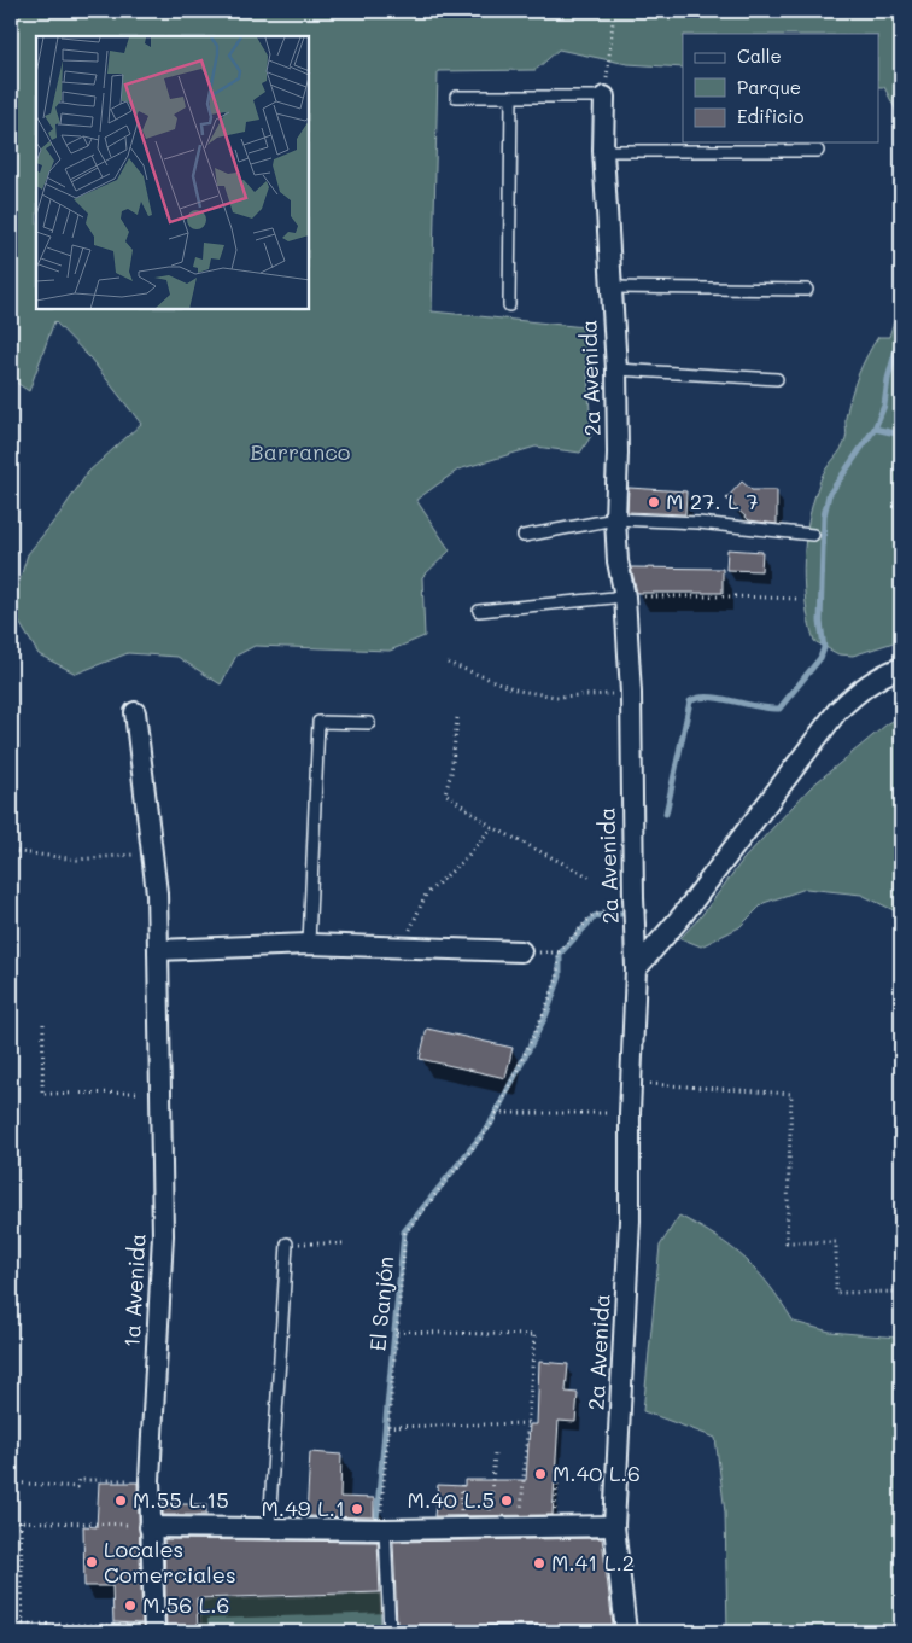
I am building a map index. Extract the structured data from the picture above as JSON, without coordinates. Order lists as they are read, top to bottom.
{
  "streets": {
    "street": ["2a Avenida", "1a Avenida"],
    "path": ["El Sanjón"]
  },
  "crossings": [
    ["2a Avenida", "El Sanjón"]
  ],
  "parks": ["Barranco"],
  "places": [
    "M 27. L 7",
    "M.40 L.6",
    "M.55 L.15",
    "M.40 L.5",
    "M.49 L.1",
    "Locales Comerciales",
    "M.41 L.2",
    "M.56 L.6"
  ],
  "legend": ["Calle", "Parque", "Edificio"]
}
